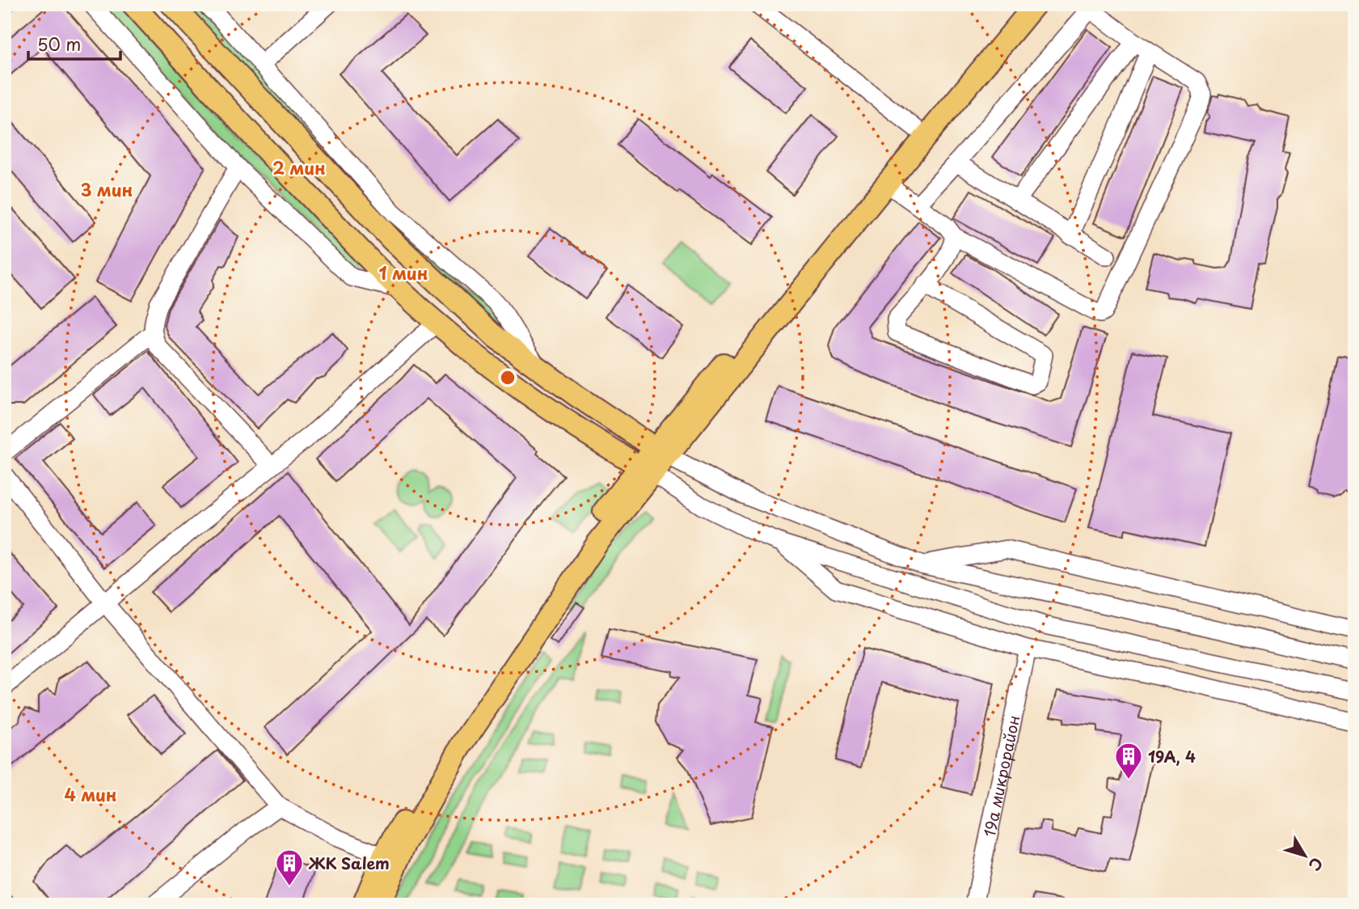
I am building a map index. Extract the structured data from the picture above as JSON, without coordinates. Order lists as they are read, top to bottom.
{
  "streets": {
    "street": ["19а микрорайон"]
  },
  "places": {
    "building": ["19А, 4", "ЖК Salem"]
  },
  "scale_bar": "50 m",
  "north": "bottom right",
  "rings": [
    "2 мин",
    "3 мин",
    "1 мин",
    "4 мин"
  ]
}
